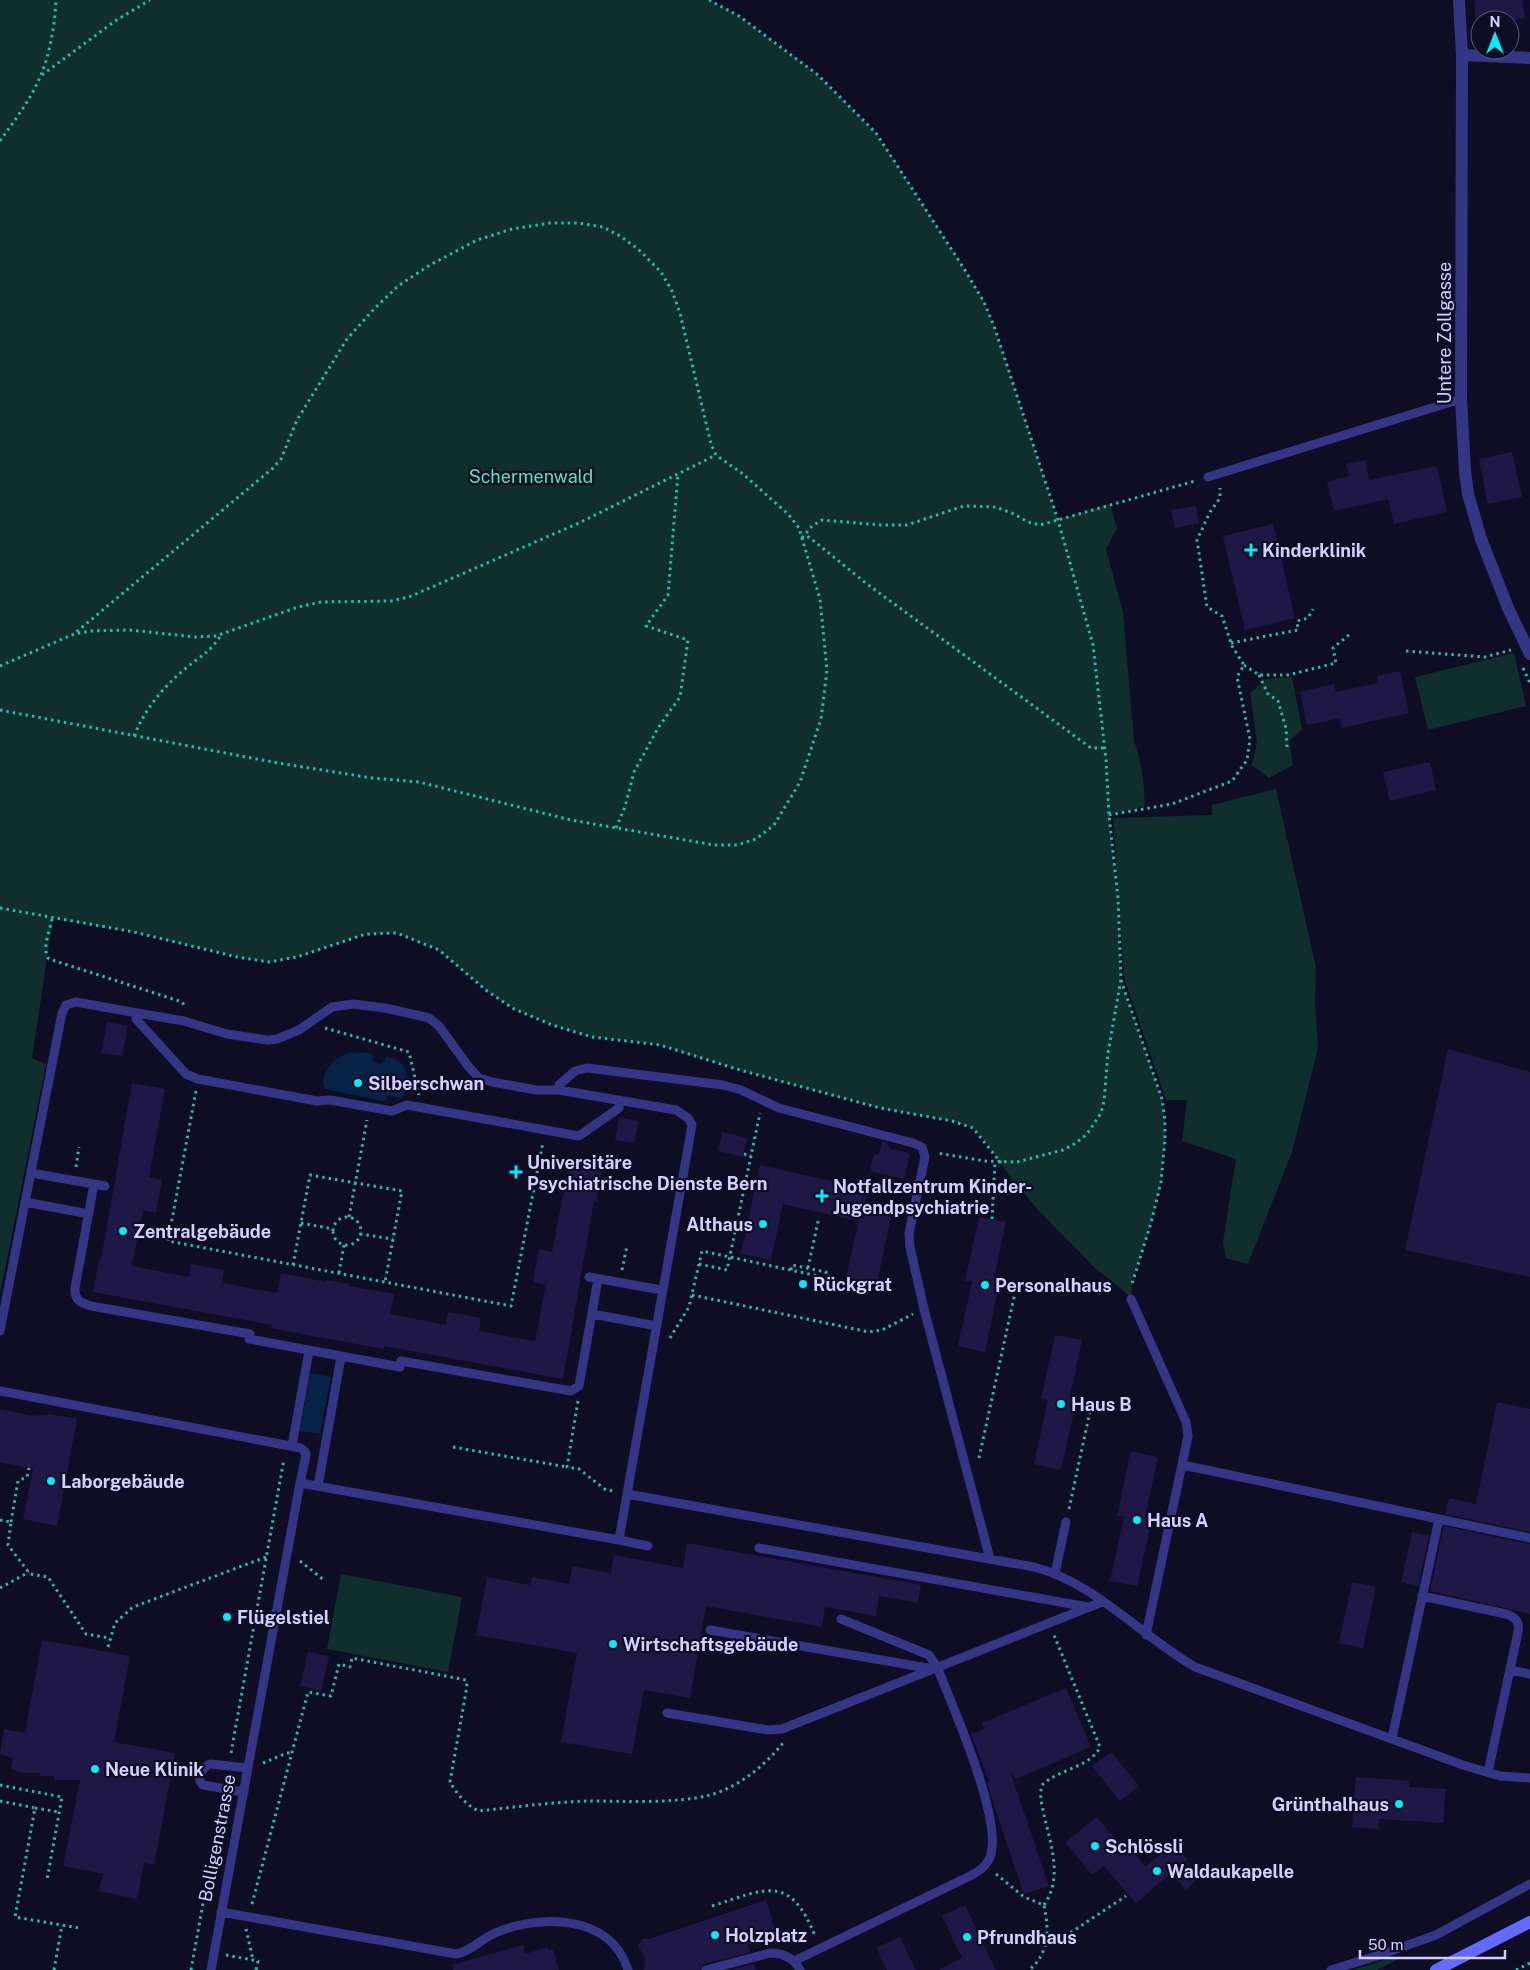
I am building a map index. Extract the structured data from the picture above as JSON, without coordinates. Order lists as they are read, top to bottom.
{
  "streets": {
    "street": ["Untere Zollgasse"],
    "lane": ["Bolligenstrasse"]
  },
  "parks": ["Schermenwald"],
  "places": {
    "health": ["Kinderklinik", "Universitäre Psychiatrische Dienste Bern", "Notfallzentrum Kinder- Jugendpsychiatrie"],
    "other": [
      "Silberschwan",
      "Althaus",
      "Zentralgebäude",
      "Rückgrat",
      "Personalhaus",
      "Haus B",
      "Laborgebäude",
      "Haus A",
      "Flügelstiel",
      "Wirtschaftsgebäude",
      "Neue Klinik",
      "Grünthalhaus",
      "Schlössli",
      "Waldaukapelle",
      "Holzplatz",
      "Pfrundhaus"
    ]
  },
  "scale_bar": "50 m",
  "north": "top"
}
